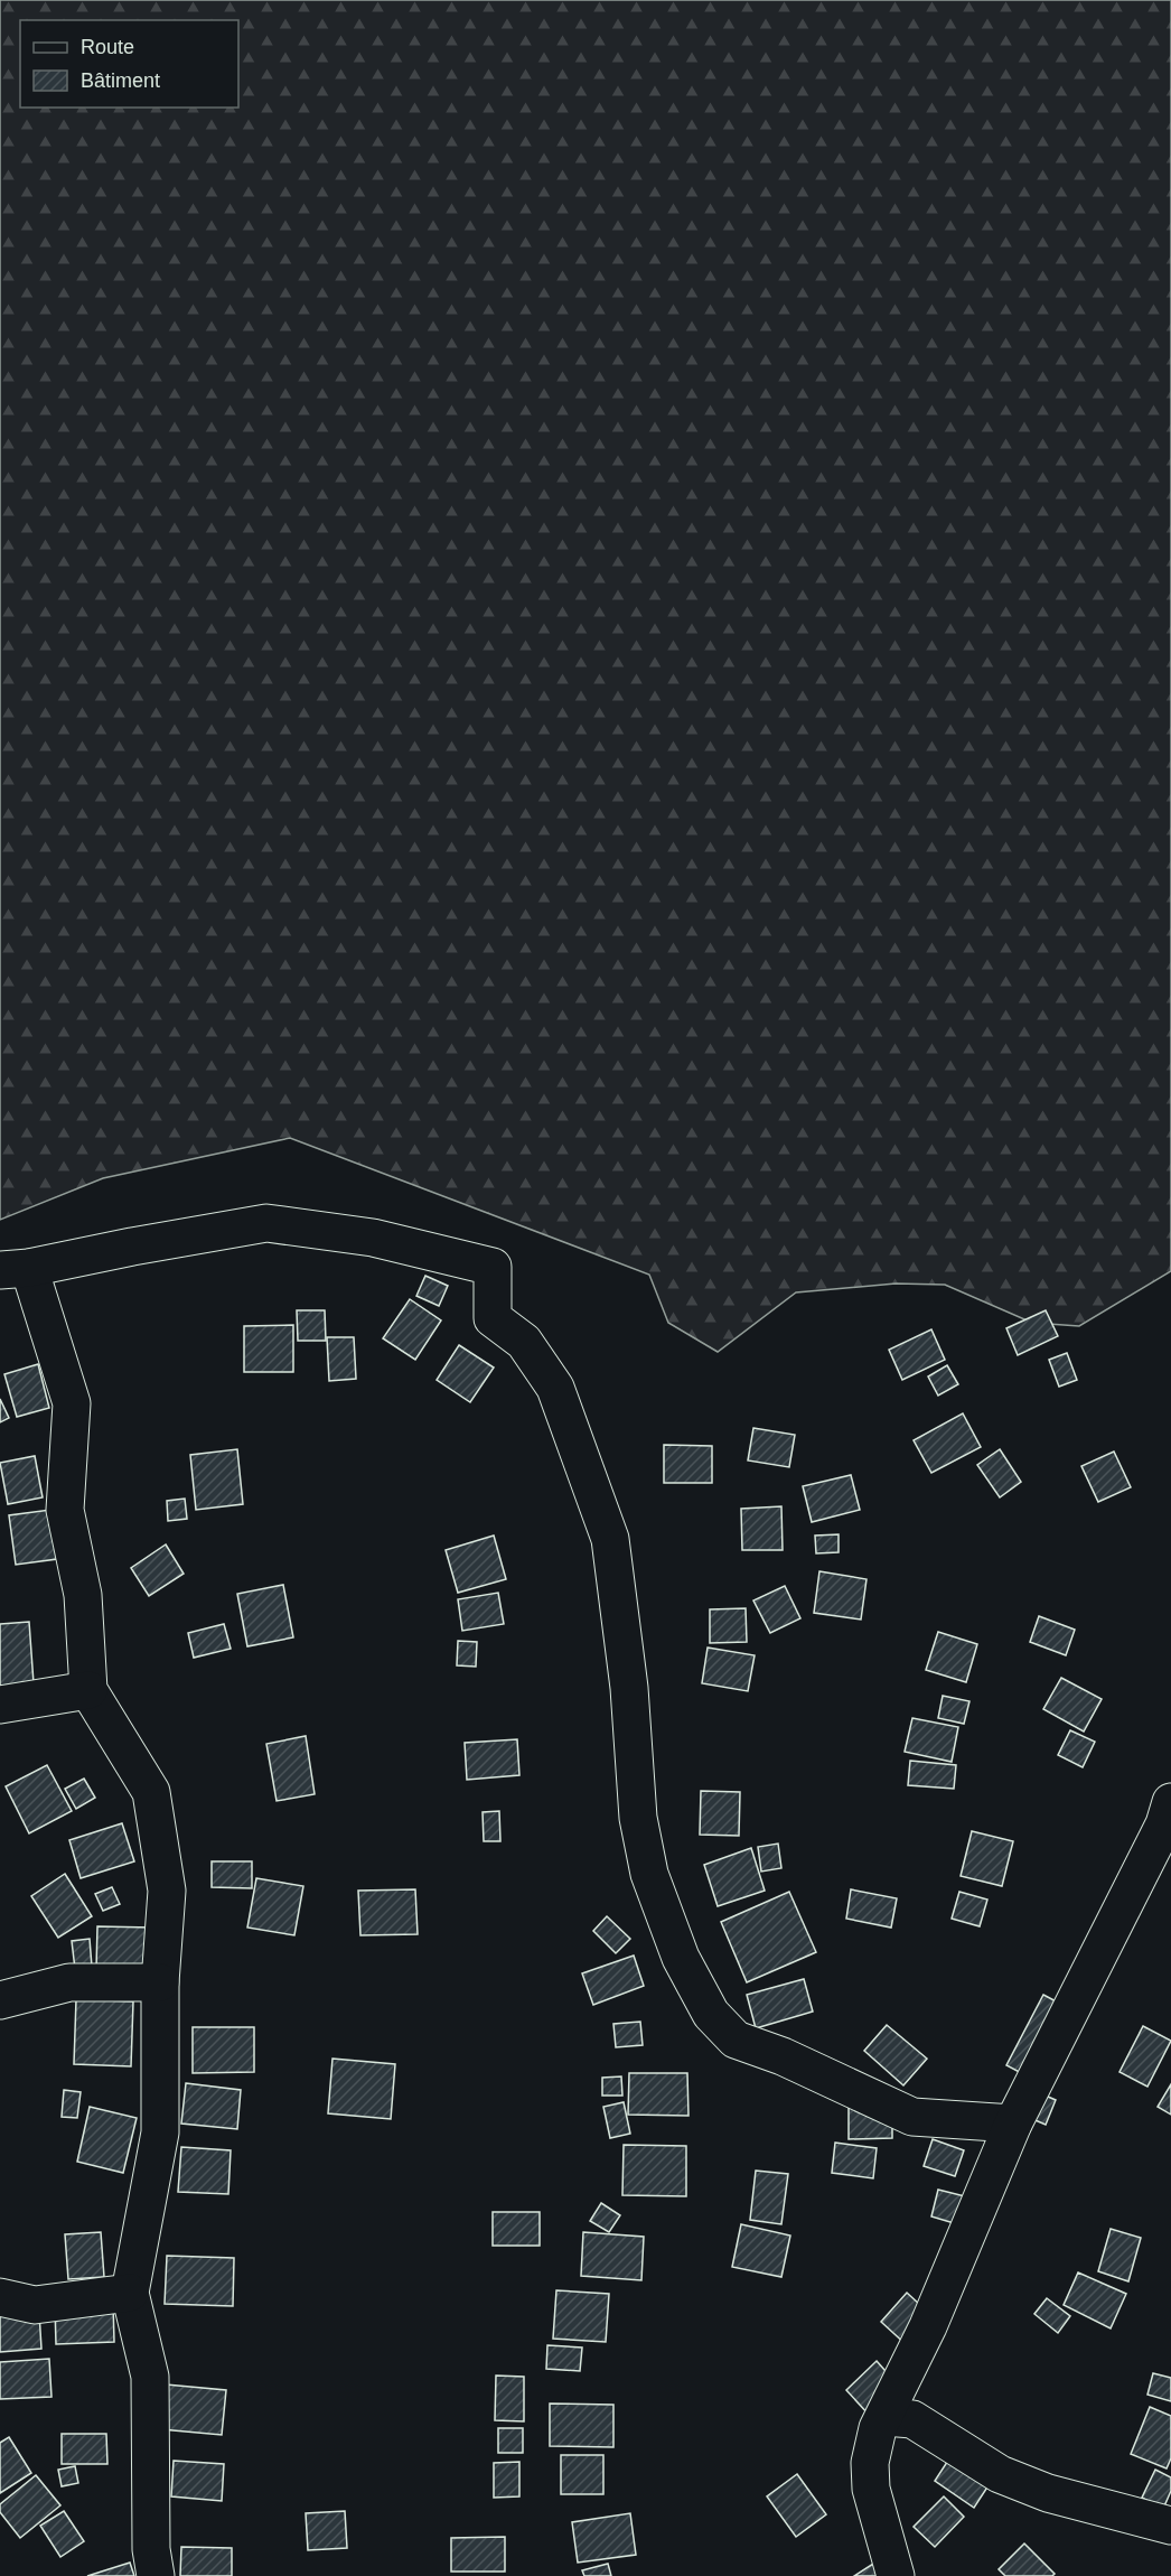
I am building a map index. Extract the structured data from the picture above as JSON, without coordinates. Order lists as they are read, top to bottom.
{
  "legend": ["Route", "Bâtiment"]
}
